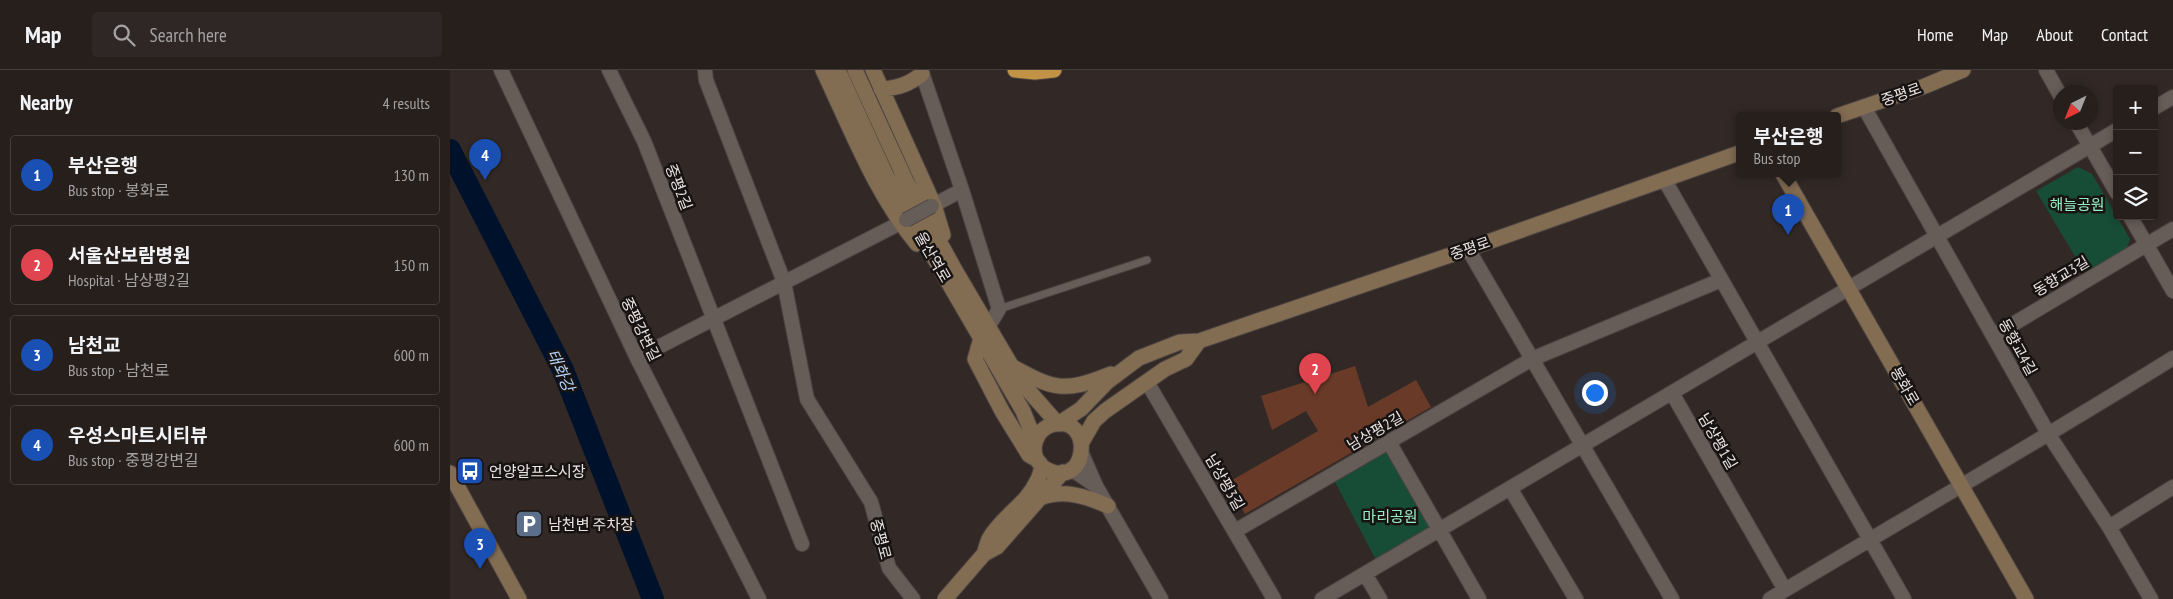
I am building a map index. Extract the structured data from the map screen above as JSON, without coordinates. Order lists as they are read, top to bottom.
{
  "streets": {
    "main road": ["중평로", "울산역로", "봉화로"],
    "street": [
      "중평2길",
      "동향교3길",
      "중평강변길",
      "동향교4길",
      "남상평2길",
      "남상평1길",
      "남상평3길"
    ]
  },
  "crossings": [
    ["중평로", "동향교4길"],
    ["동향교3길", "동향교4길"],
    ["남상평2길", "남상평3길"]
  ],
  "water": ["태화강"],
  "parks": ["해늘공원", "마리공원"],
  "places": {
    "bus stop": ["언양알프스시장"],
    "parking": ["남천변 주차장"]
  },
  "north": "bottom left",
  "page": {
    "header": "Map",
    "search": "Search here",
    "nav": [
      "Home",
      "Map",
      "About",
      "Contact"
    ],
    "heading": ["Nearby", "4 results"],
    "map_buttons": ["+", "−"],
    "popup": ["부산은행", "Bus stop"],
    "list": [
      {
        "mark": "1",
        "name": "부산은행",
        "note": "Bus stop · 봉화로",
        "value": "130 m"
      },
      {
        "mark": "2",
        "name": "서울산보람병원",
        "note": "Hospital · 남상평2길",
        "value": "150 m"
      },
      {
        "mark": "3",
        "name": "남천교",
        "note": "Bus stop · 남천로",
        "value": "600 m"
      },
      {
        "mark": "4",
        "name": "우성스마트시티뷰",
        "note": "Bus stop · 중평강변길",
        "value": "600 m"
      }
    ],
    "pins": [
      "4",
      "1",
      "2",
      "3"
    ]
  }
}
